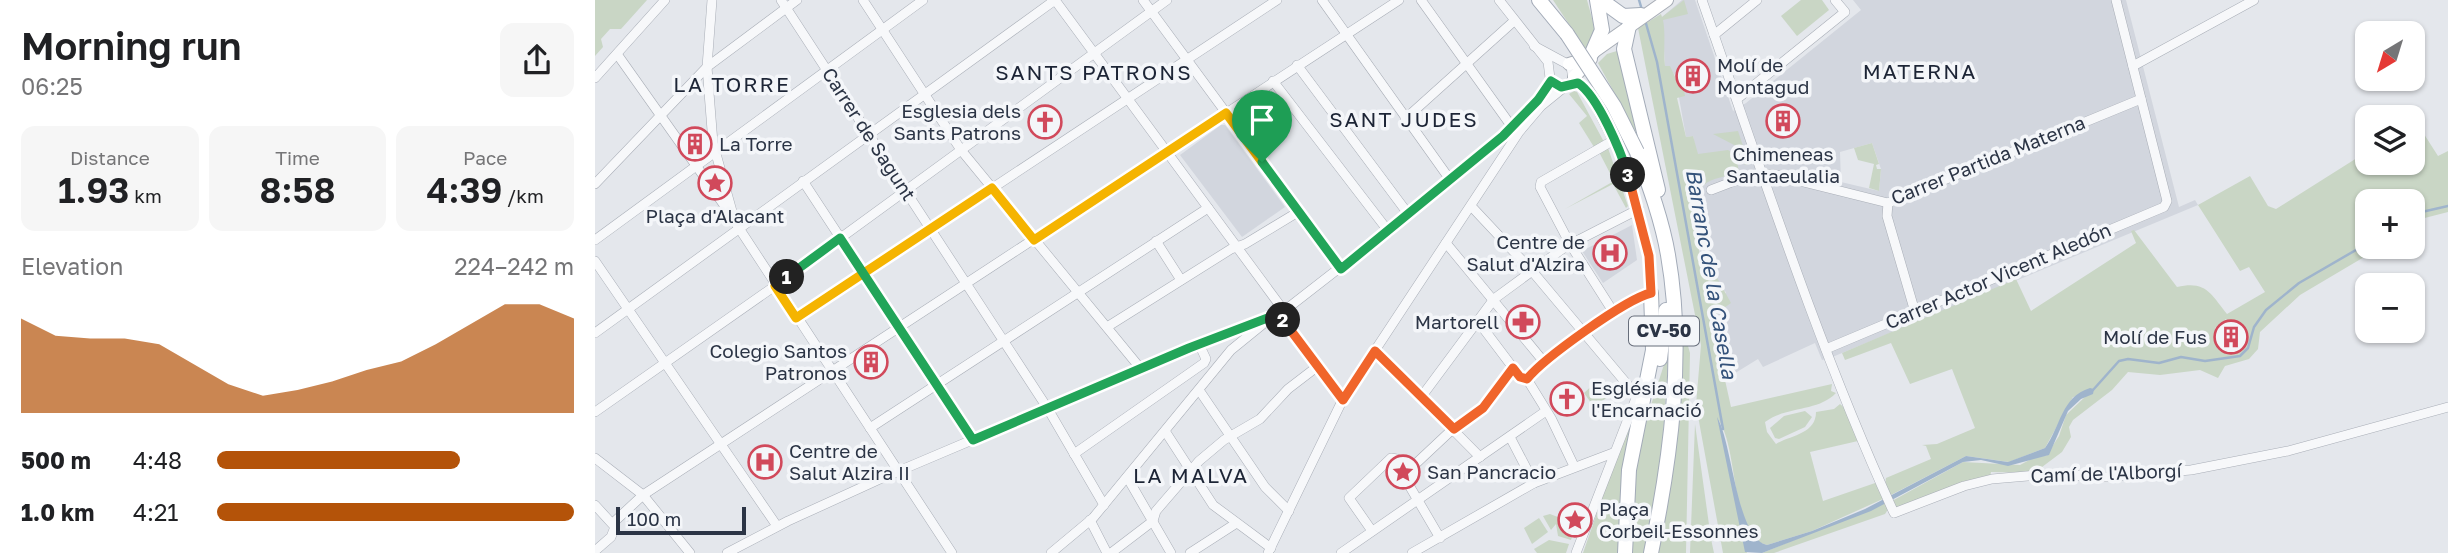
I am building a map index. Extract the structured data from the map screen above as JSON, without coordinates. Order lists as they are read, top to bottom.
{
  "streets": {
    "main road": ["CV-50"],
    "street": [
      "Carrer de Sagunt",
      "Carrer Partida Materna",
      "Carrer Actor Vicent Aledón",
      "Camí de l'Alborgí"
    ]
  },
  "crossings": [
    ["Carrer Partida Materna", "Carrer Actor Vicent Aledón"],
    ["Carrer Actor Vicent Aledón", "Camí de l'Alborgí"]
  ],
  "districts": [
    "MATERNA",
    "SANTS PATRONS",
    "LA TORRE",
    "SANT JUDES",
    "LA MALVA"
  ],
  "water": ["Barranc de la Casella"],
  "places": {
    "building": [
      "Molí de Montagud",
      "Chimeneas Santaeulalia",
      "La Torre",
      "Molí de Fus",
      "Colegio Santos Patronos"
    ],
    "church": ["Esglesia dels Sants Patrons", "Església de l'Encarnació"],
    "place": ["Plaça d'Alacant", "San Pancracio", "Plaça Corbeil-Essonnes"],
    "hospital": ["Centre de Salut d'Alzira", "Centre de Salut Alzira II"],
    "pharmacy": ["Martorell"]
  },
  "scale_bar": "100 m",
  "north": "bottom left",
  "page": {
    "heading": ["Morning run", "06:25"],
    "map_buttons": ["+", "−"],
    "stats": [
      ["Distance", "1.93 km"],
      ["Time", "8:58"],
      ["Pace", "4:39 /km"]
    ],
    "pins": ["3", "1", "2"],
    "chart": ["Elevation", "224–242 m"],
    "list": [
      {
        "name": "500 m",
        "note": "4:48"
      },
      {
        "name": "1.0 km",
        "note": "4:21"
      }
    ],
    "scale": "100 m"
  }
}
